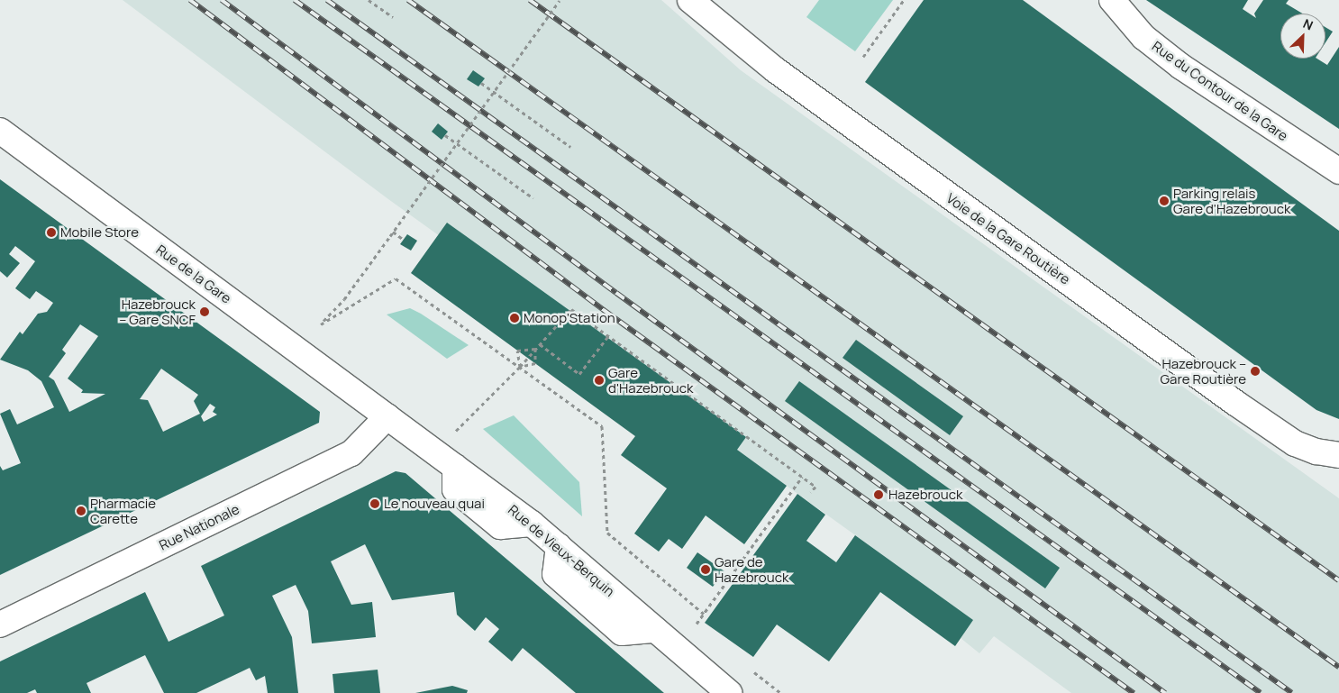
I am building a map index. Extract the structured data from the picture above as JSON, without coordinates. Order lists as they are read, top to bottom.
{
  "streets": {
    "street": [
      "Rue du Contour de la Gare",
      "Voie de la Gare Routière",
      "Rue de la Gare",
      "Rue Nationale",
      "Rue de Vieux-Berquin"
    ]
  },
  "crossings": [
    ["Rue de la Gare", "Rue Nationale"],
    ["Rue de la Gare", "Rue de Vieux-Berquin"],
    ["Rue Nationale", "Rue de Vieux-Berquin"]
  ],
  "places": [
    "Parking relais Gare d'Hazebrouck",
    "Mobile Store",
    "Hazebrouck – Gare SNCF",
    "Monop’Station",
    "Hazebrouck – Gare Routière",
    "Gare d'Hazebrouck",
    "Hazebrouck",
    "Le nouveau quai",
    "Pharmacie Carette",
    "Gare de Hazebrouck"
  ],
  "north": "top right"
}
